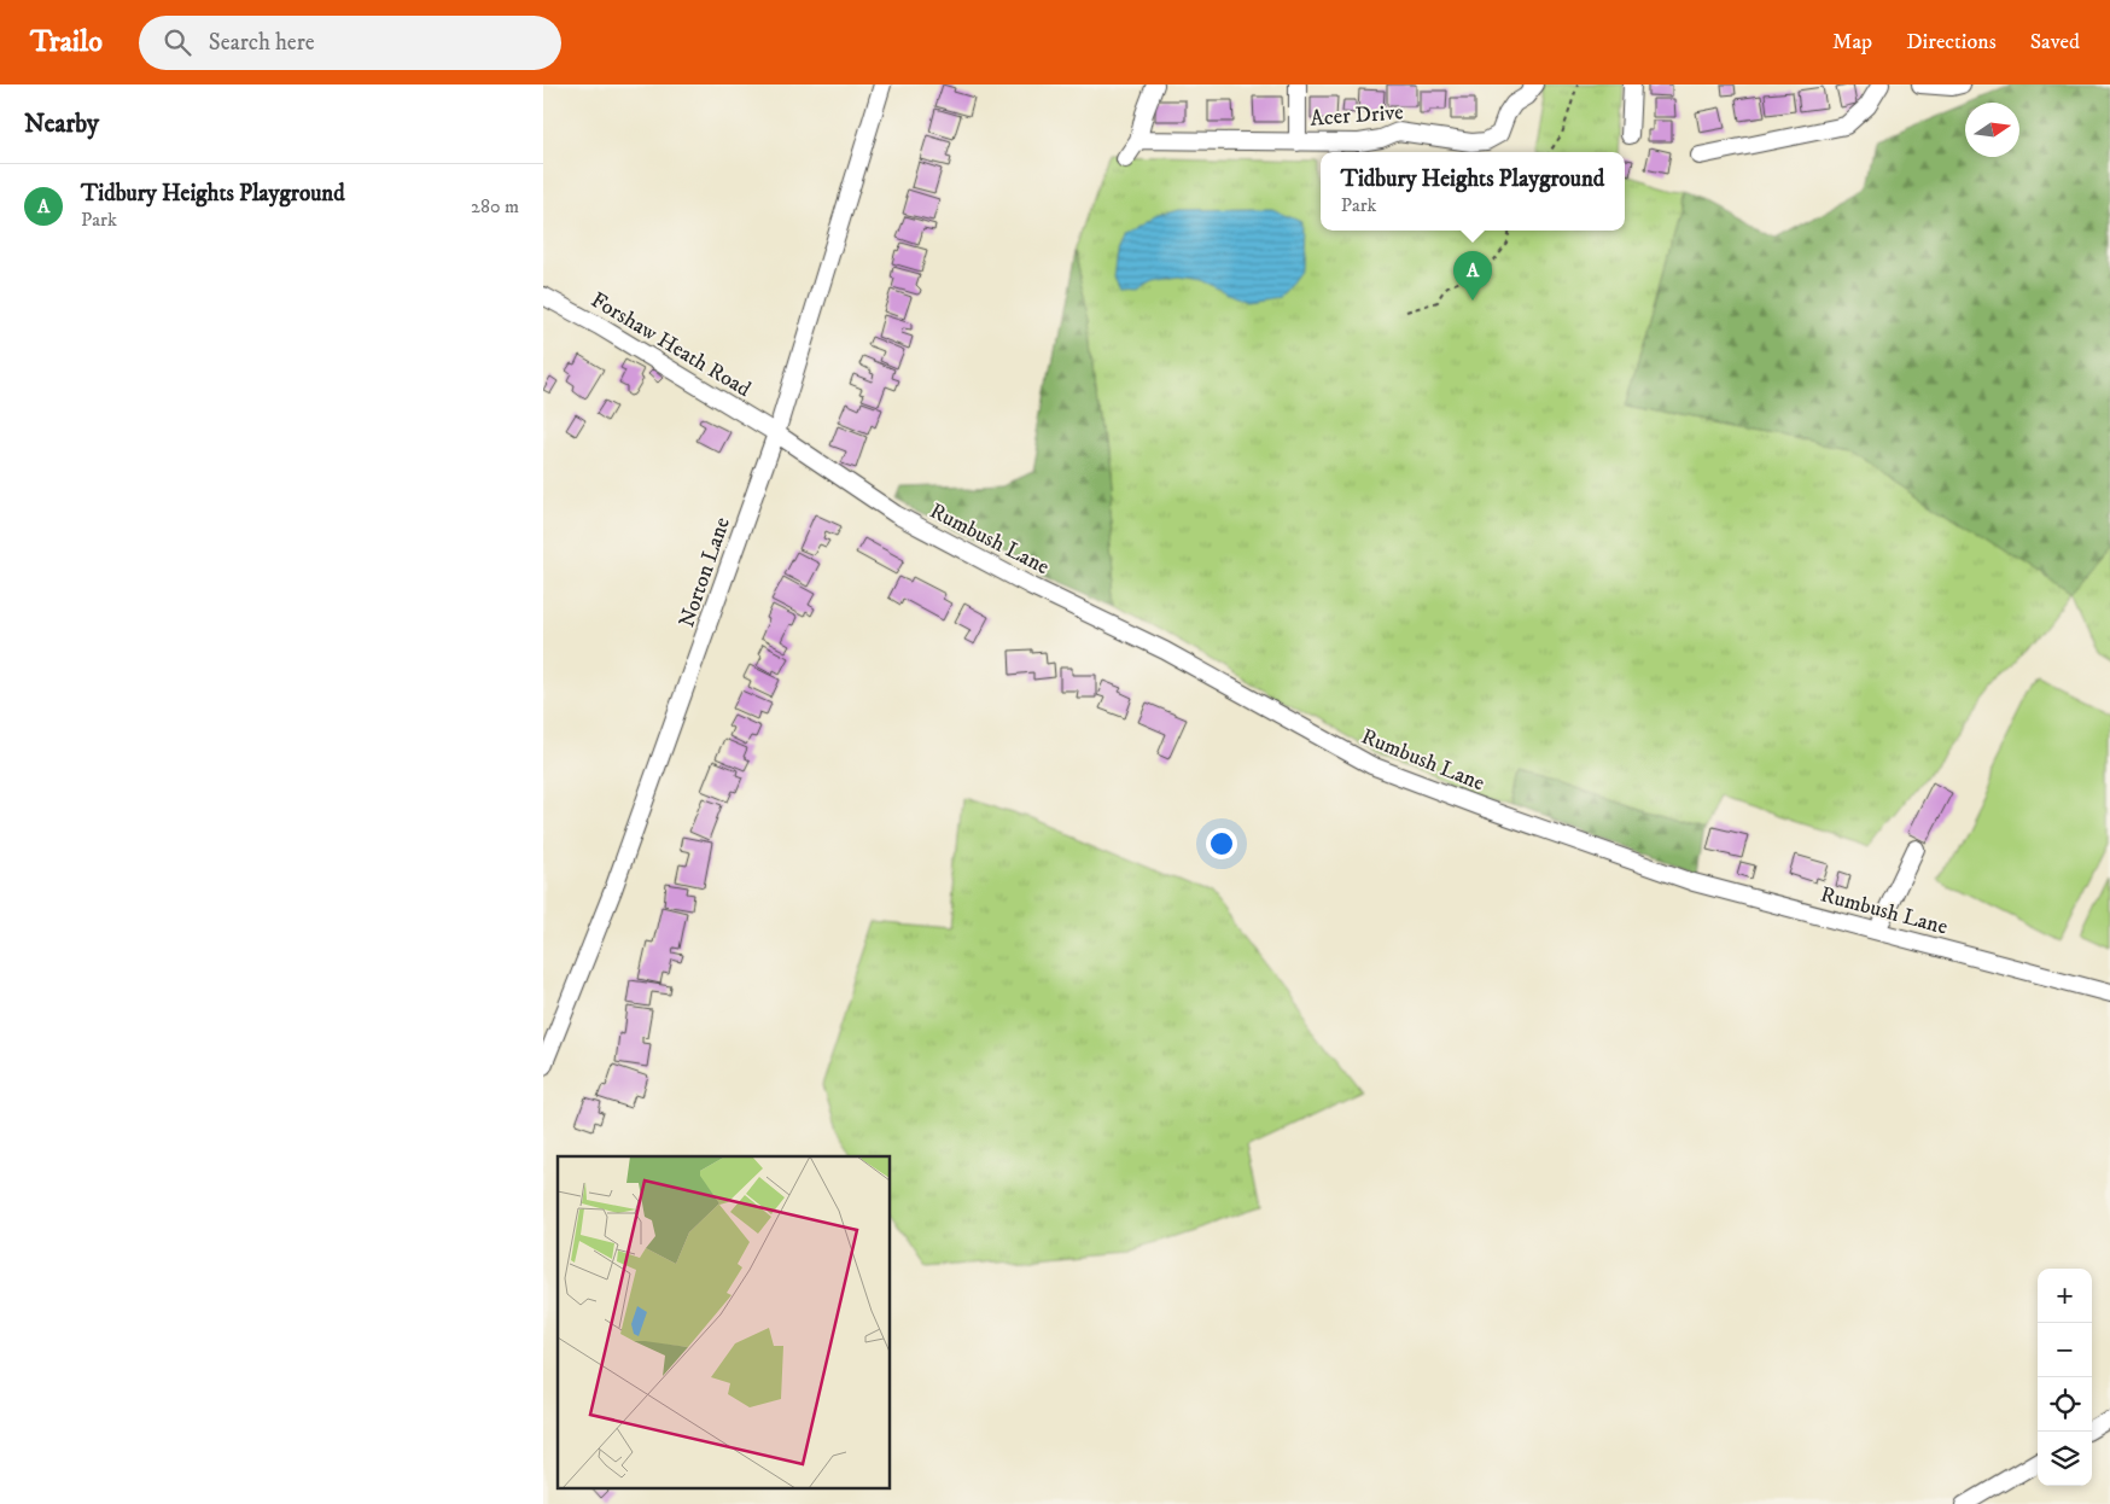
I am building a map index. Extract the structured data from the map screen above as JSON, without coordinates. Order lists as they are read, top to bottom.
{
  "streets": {
    "street": [
      "Acer Drive",
      "Forshaw Heath Road",
      "Rumbush Lane",
      "Norton Lane"
    ]
  },
  "crossings": [
    ["Forshaw Heath Road", "Rumbush Lane"],
    ["Forshaw Heath Road", "Norton Lane"],
    ["Rumbush Lane", "Norton Lane"]
  ],
  "north": "right",
  "page": {
    "header": "Trailo",
    "search": "Search here",
    "nav": ["Map", "Directions", "Saved"],
    "heading": "Nearby",
    "popup": ["Tidbury Heights Playground", "Park"],
    "list": [
      {
        "mark": "A",
        "name": "Tidbury Heights Playground",
        "note": "Park",
        "value": "280 m"
      }
    ],
    "pins": "A",
    "map_buttons": ["+", "−"]
  }
}
